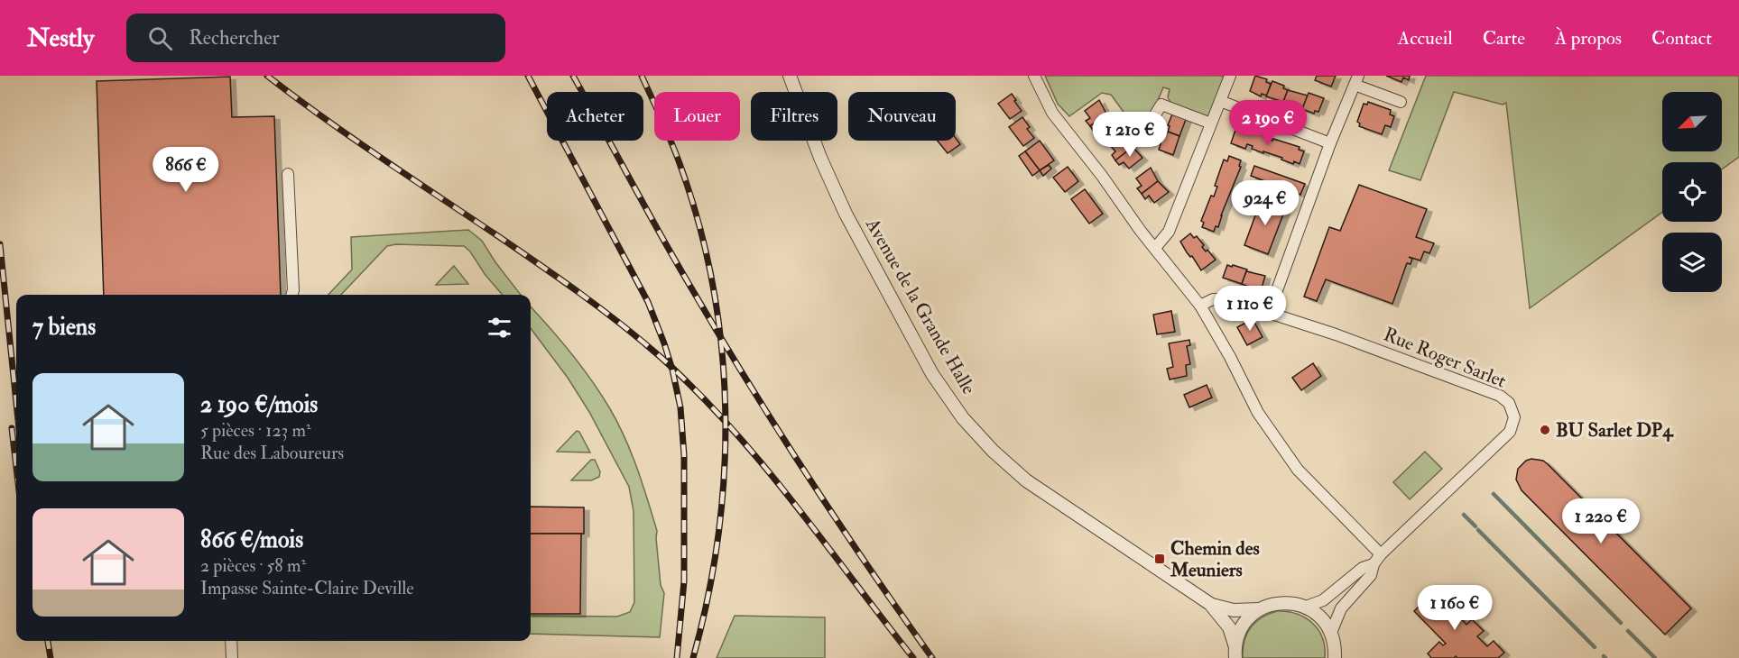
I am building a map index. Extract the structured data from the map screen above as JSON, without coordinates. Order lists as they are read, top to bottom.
{
  "streets": {
    "street": ["Avenue de la Grande Halle", "Rue Roger Sarlet"]
  },
  "places": {
    "other": ["BU Sarlet DP4"],
    "transit": ["Chemin des Meuniers"]
  },
  "north": "bottom left",
  "page": {
    "header": "Nestly",
    "search": "Rechercher",
    "nav": [
      "Accueil",
      "Carte",
      "À propos",
      "Contact"
    ],
    "chip": [
      "Acheter",
      "Louer",
      "Filtres",
      "Nouveau"
    ],
    "price": [
      "2 190 €",
      "1 210 €",
      "866 €",
      "924 €",
      "1 110 €",
      "1 220 €",
      "1 160 €"
    ],
    "heading": "7 biens",
    "list": [
      {
        "name": "2 190 €/mois",
        "note": "5 pièces · 123 m² · Rue des Laboureurs"
      },
      {
        "name": "866 €/mois",
        "note": "2 pièces · 58 m² · Impasse Sainte-Claire Deville"
      }
    ]
  }
}
